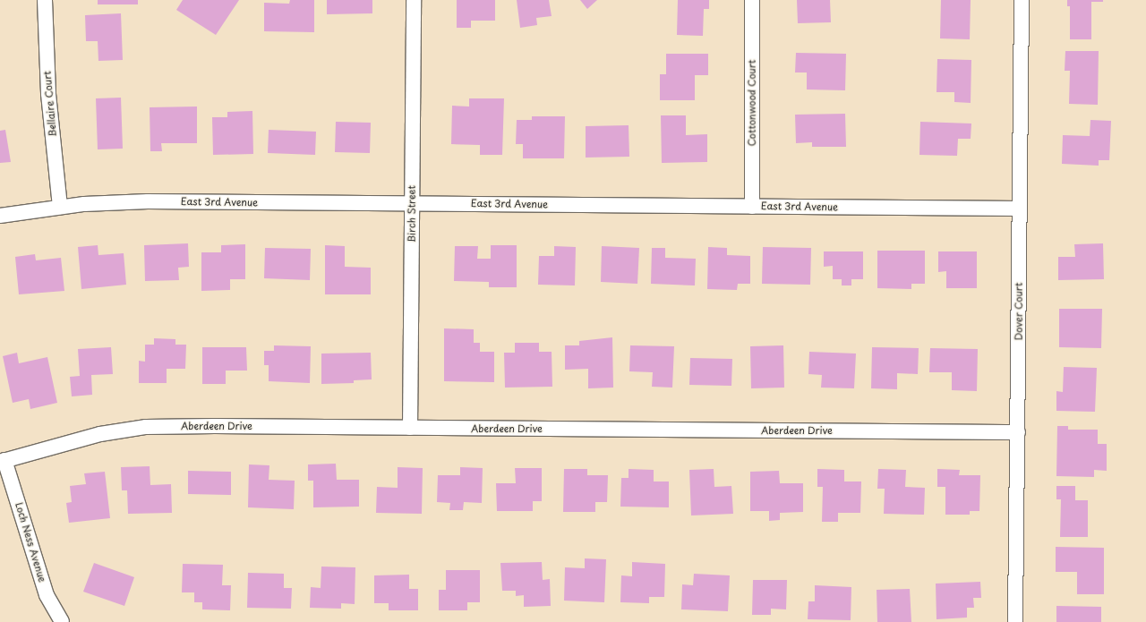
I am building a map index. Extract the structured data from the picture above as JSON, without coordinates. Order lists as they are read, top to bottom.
{
  "streets": {
    "street": [
      "Cottonwood Court",
      "Bellaire Court",
      "East 3rd Avenue",
      "Birch Street",
      "Dover Court",
      "Aberdeen Drive",
      "Loch Ness Avenue"
    ]
  },
  "crossings": [
    ["Cottonwood Court", "East 3rd Avenue"],
    ["Bellaire Court", "East 3rd Avenue"],
    ["East 3rd Avenue", "Birch Street"],
    ["East 3rd Avenue", "Dover Court"],
    ["Birch Street", "Aberdeen Drive"],
    ["Dover Court", "Aberdeen Drive"],
    ["Aberdeen Drive", "Loch Ness Avenue"]
  ]
}
